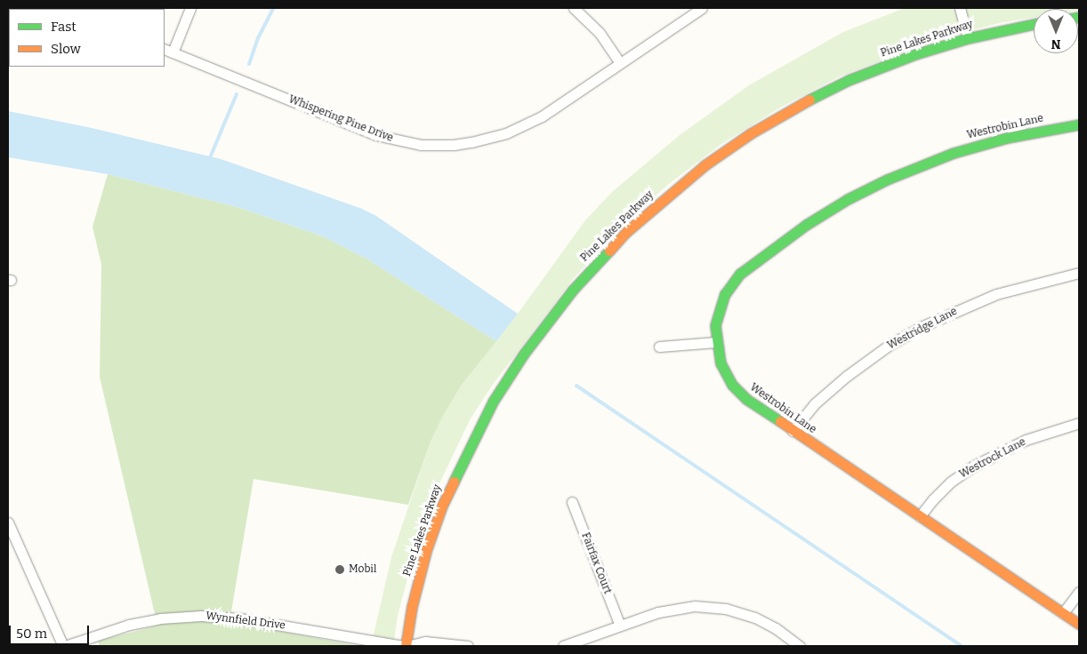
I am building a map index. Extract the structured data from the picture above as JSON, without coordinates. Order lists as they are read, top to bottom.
{
  "streets": {
    "street": [
      "Pine Lakes Parkway",
      "Whispering Pine Drive",
      "Westrobin Lane",
      "Westridge Lane",
      "Westrock Lane",
      "Fairfax Court",
      "Wynnfield Drive"
    ]
  },
  "crossings": [
    ["Pine Lakes Parkway", "Wynnfield Drive"],
    ["Westrobin Lane", "Westridge Lane"],
    ["Westrobin Lane", "Westrock Lane"]
  ],
  "places": ["Mobil"],
  "legend": ["Fast", "Slow"],
  "scale_bar": "50 m",
  "north": "bottom"
}
